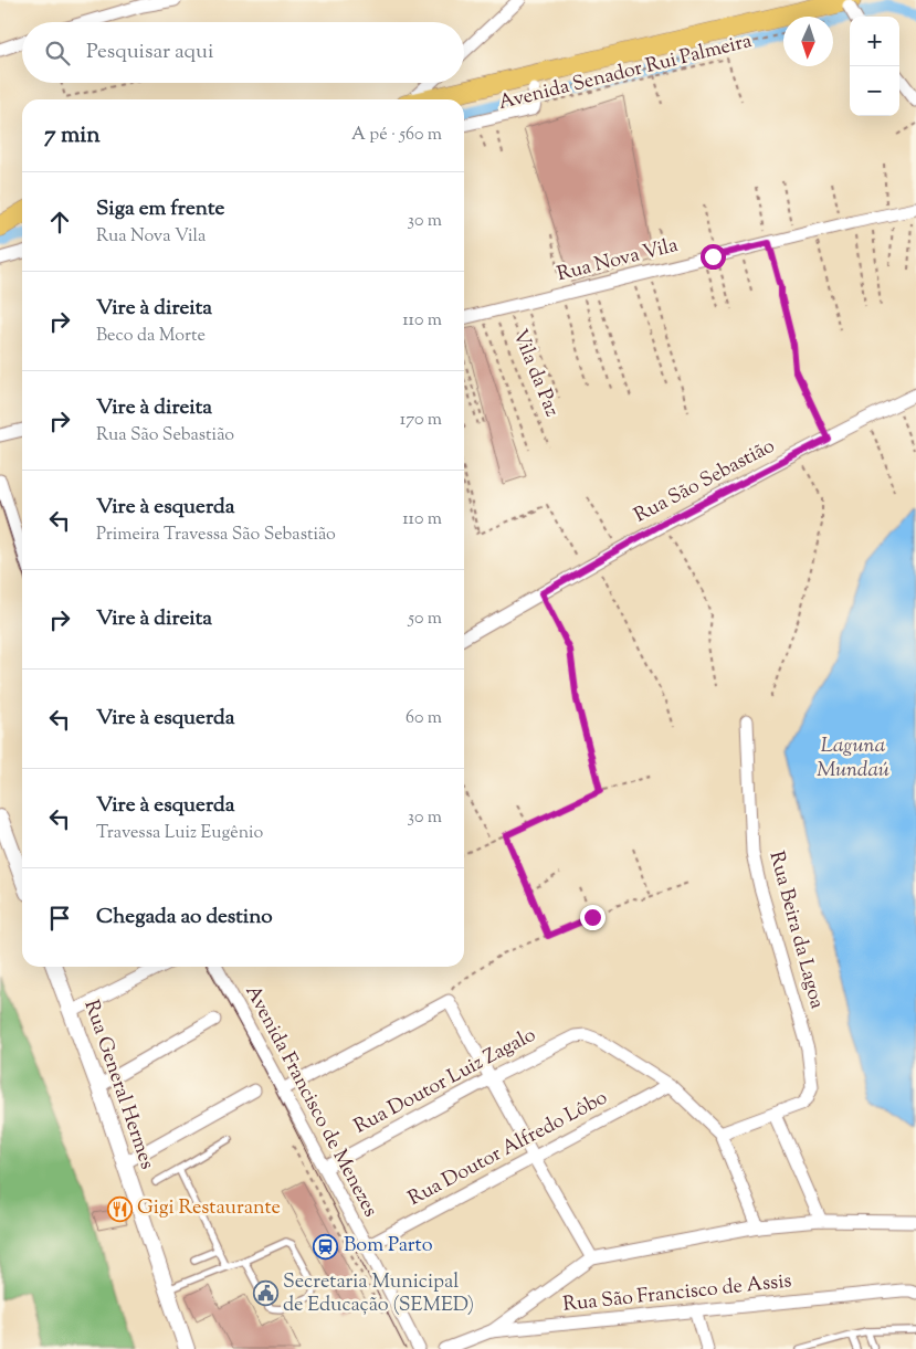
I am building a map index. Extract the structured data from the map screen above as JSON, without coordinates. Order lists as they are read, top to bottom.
{
  "streets": {
    "main road": ["Avenida Senador Rui Palmeira"],
    "street": [
      "Rua Nova Vila",
      "Rua São Sebastião",
      "Rua Beira da Lagoa",
      "Rua Doutor Luiz Zagalo",
      "Rua General Hermes",
      "Avenida Francisco de Menezes",
      "Rua Doutor Alfredo Lôbo",
      "Rua São Francisco de Assis"
    ],
    "path": ["Vila da Paz"]
  },
  "crossings": [
    ["Rua Nova Vila", "Vila da Paz"],
    ["Rua Doutor Luiz Zagalo", "Avenida Francisco de Menezes"],
    ["Rua Doutor Luiz Zagalo", "Rua Doutor Alfredo Lôbo"],
    ["Avenida Francisco de Menezes", "Rua Doutor Alfredo Lôbo"]
  ],
  "water": ["Laguna Mundaú"],
  "places": {
    "restaurant": ["Gigi Restaurante"],
    "station": ["Bom Parto"],
    "public building": ["Secretaria Municipal de Educação (SEMED)"]
  },
  "north": "bottom",
  "page": {
    "map_buttons": ["+", "−"],
    "search": "Pesquisar aqui",
    "heading": ["7 min", "A pé · 560 m"],
    "list": [
      ["Siga em frente", "Rua Nova Vila", "30 m"],
      ["Vire à direita", "Beco da Morte", "110 m"],
      ["Vire à direita", "Rua São Sebastião", "170 m"],
      ["Vire à esquerda", "Primeira Travessa São Sebastião", "110 m"],
      ["Vire à direita", "50 m"],
      ["Vire à esquerda", "60 m"],
      ["Vire à esquerda", "Travessa Luiz Eugênio", "30 m"],
      "Chegada ao destino"
    ]
  }
}
